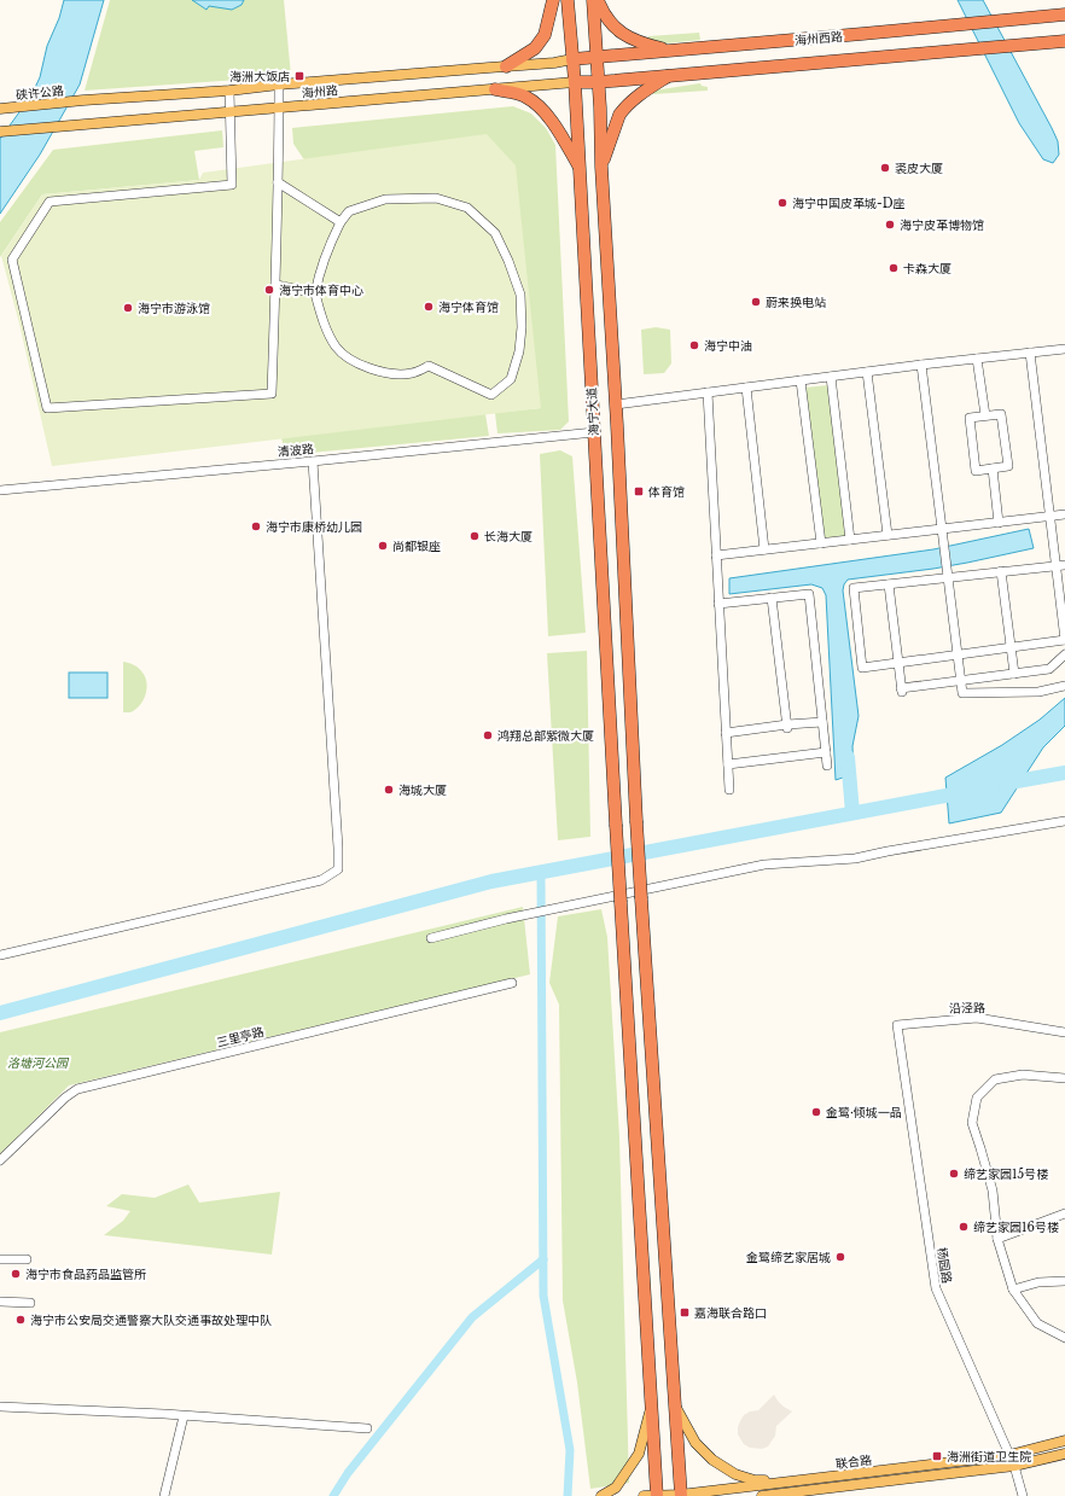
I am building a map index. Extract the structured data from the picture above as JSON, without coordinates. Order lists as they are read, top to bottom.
{
  "streets": {
    "highway": ["海州西路", "海宁大道"],
    "main road": ["海州路", "硖许公路", "联合路"],
    "street": [
      "清波路",
      "沿泾路",
      "三里亭路",
      "杨园路"
    ]
  },
  "crossings": [
    ["海州西路", "海州路"],
    ["海州西路", "海宁大道"],
    ["海州路", "硖许公路"],
    ["海州路", "海宁大道"],
    ["海宁大道", "清波路"],
    ["海宁大道", "联合路"],
    ["沿泾路", "杨园路"],
    ["杨园路", "联合路"]
  ],
  "parks": ["洛塘河公园"],
  "places": {
    "transit": [
      "海洲大饭店",
      "体育馆",
      "嘉海联合路口",
      "海洲街道卫生院"
    ],
    "other": [
      "裘皮大厦",
      "海宁中国皮革城-D座",
      "海宁皮革博物馆",
      "卡森大厦",
      "海宁市体育中心",
      "蔚来换电站",
      "海宁体育馆",
      "海宁市游泳馆",
      "海宁中油",
      "海宁市康桥幼儿园",
      "长海大厦",
      "尚都银座",
      "鸿翔总部紫微大厦",
      "海城大厦",
      "金鹭·倾城一品",
      "缔艺家园15号楼",
      "缔艺家园16号楼",
      "金鹭缔艺家居城",
      "海宁市食品药品监管所",
      "海宁市公安局交通警察大队交通事故处理中队"
    ]
  }
}
